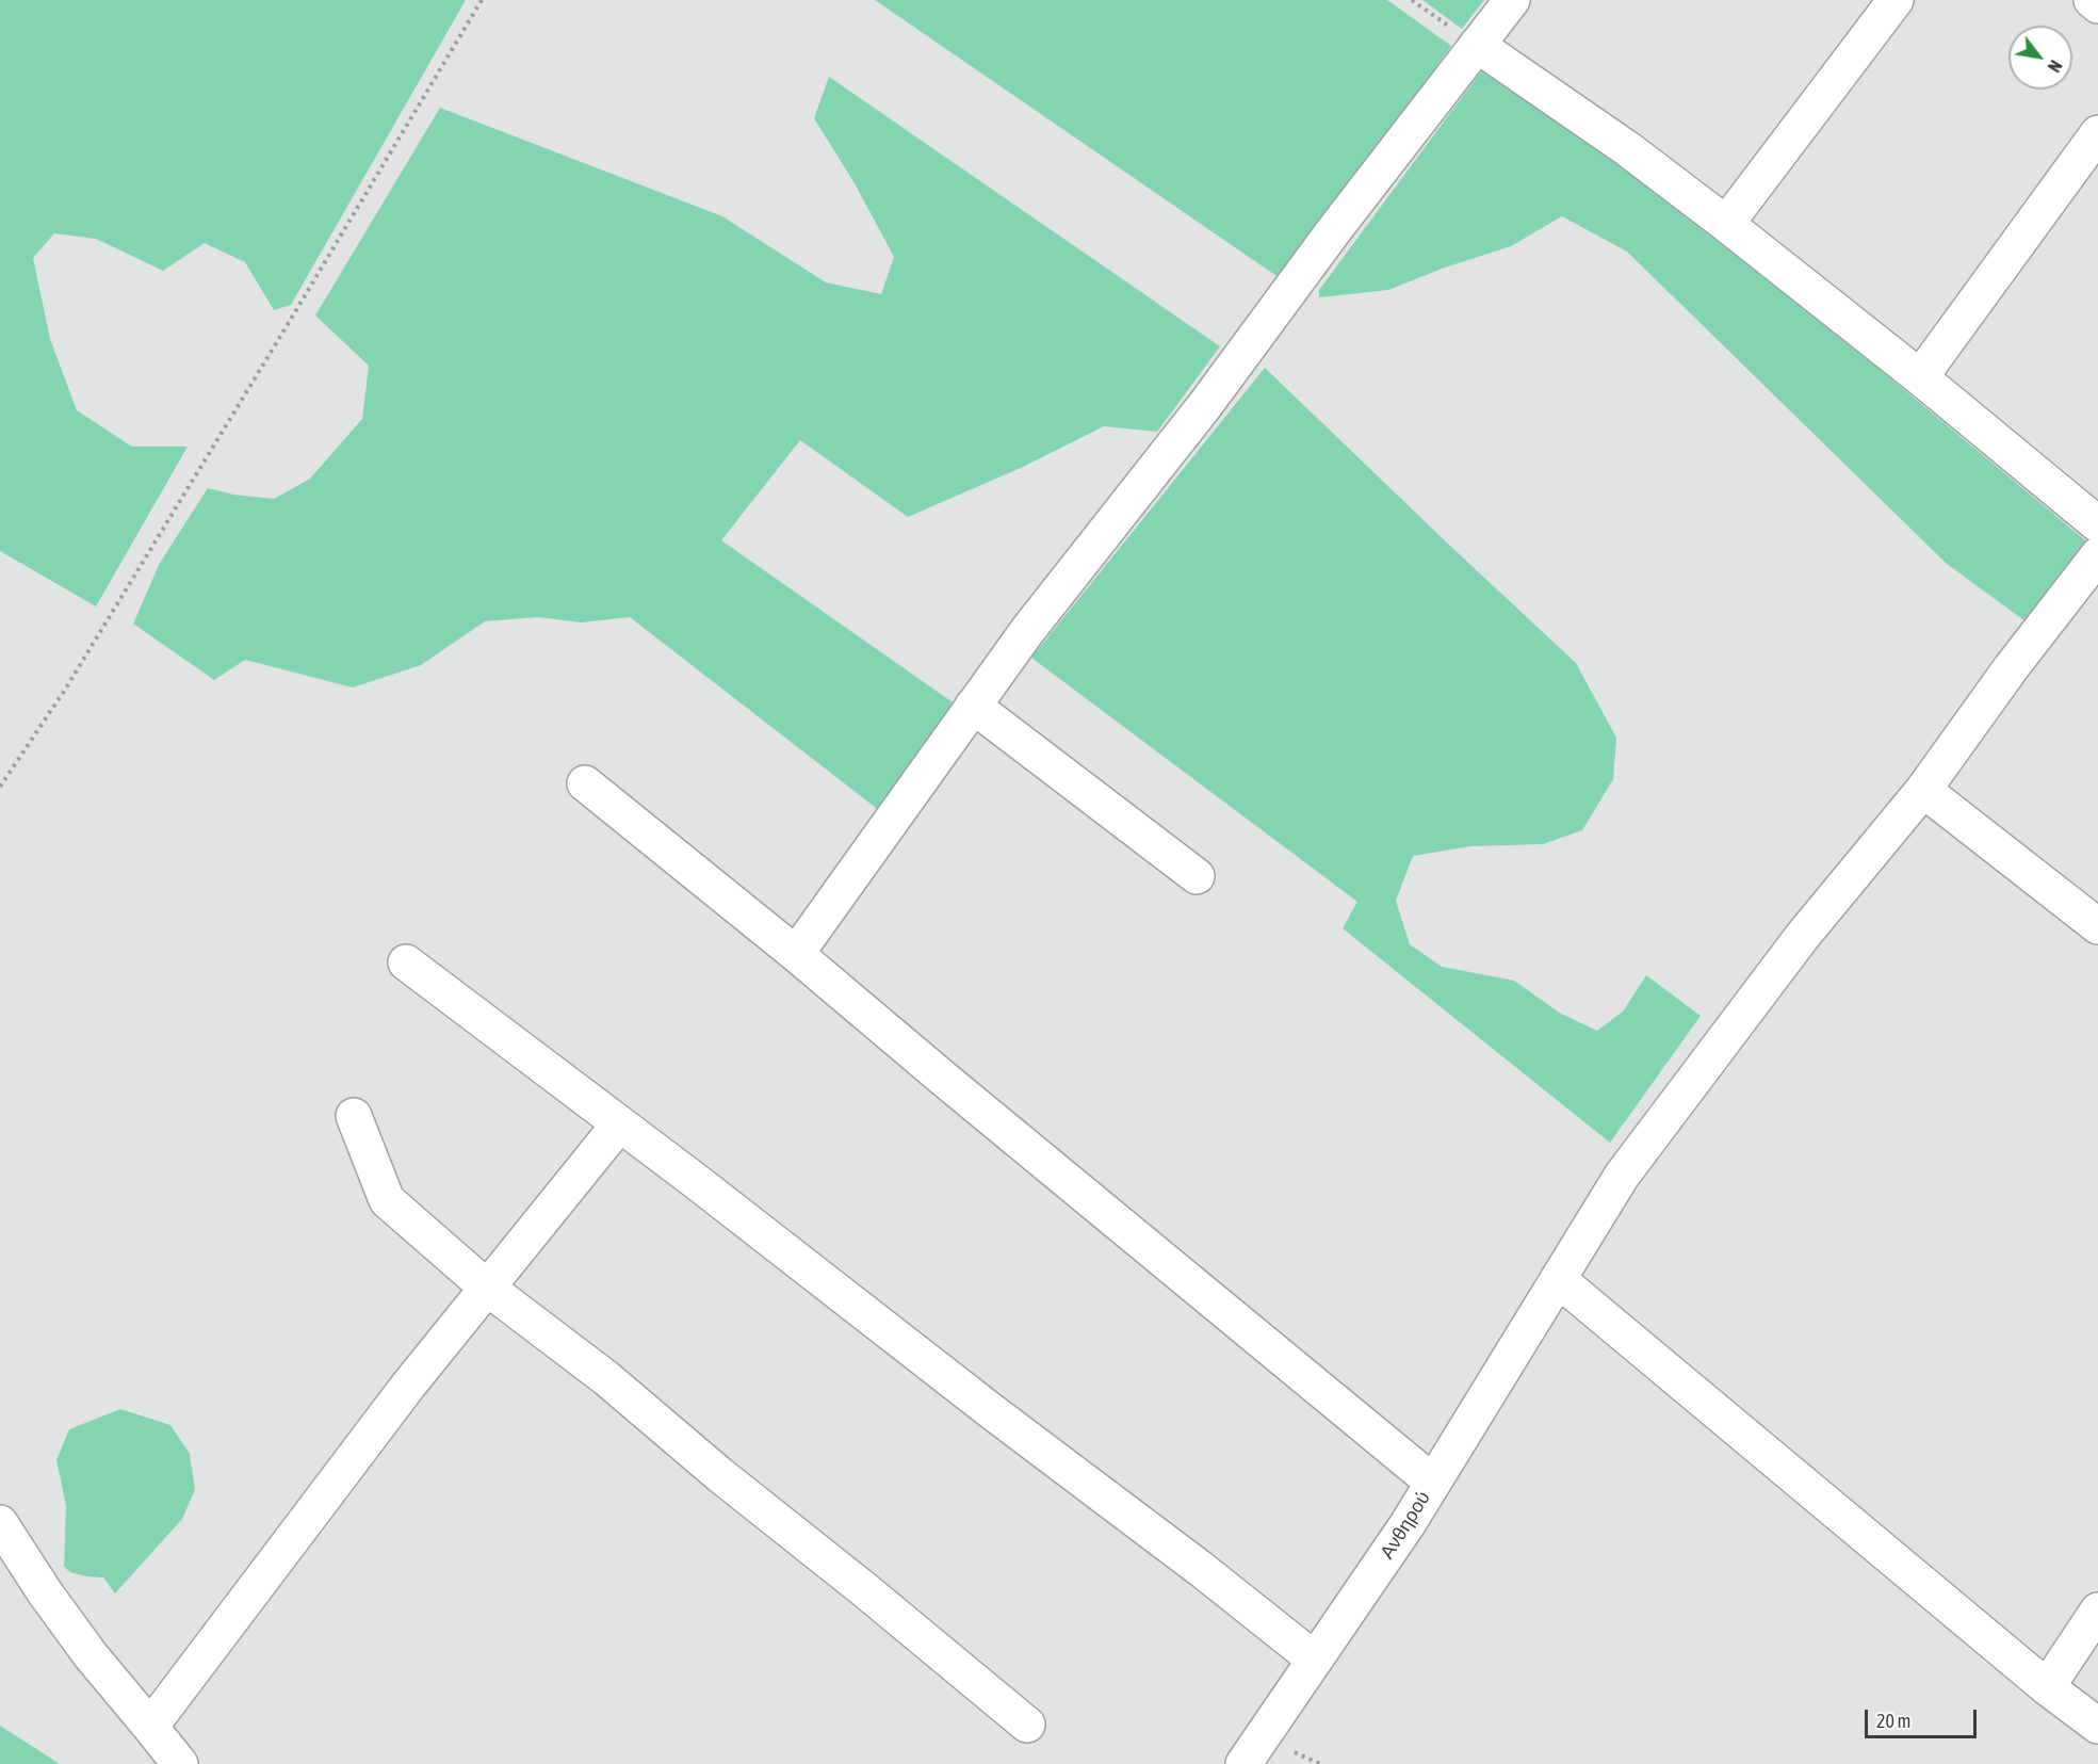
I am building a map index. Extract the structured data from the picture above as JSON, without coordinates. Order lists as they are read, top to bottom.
{
  "streets": {
    "street": ["Ανθηρού"]
  },
  "scale_bar": "20 m",
  "north": "bottom right"
}
